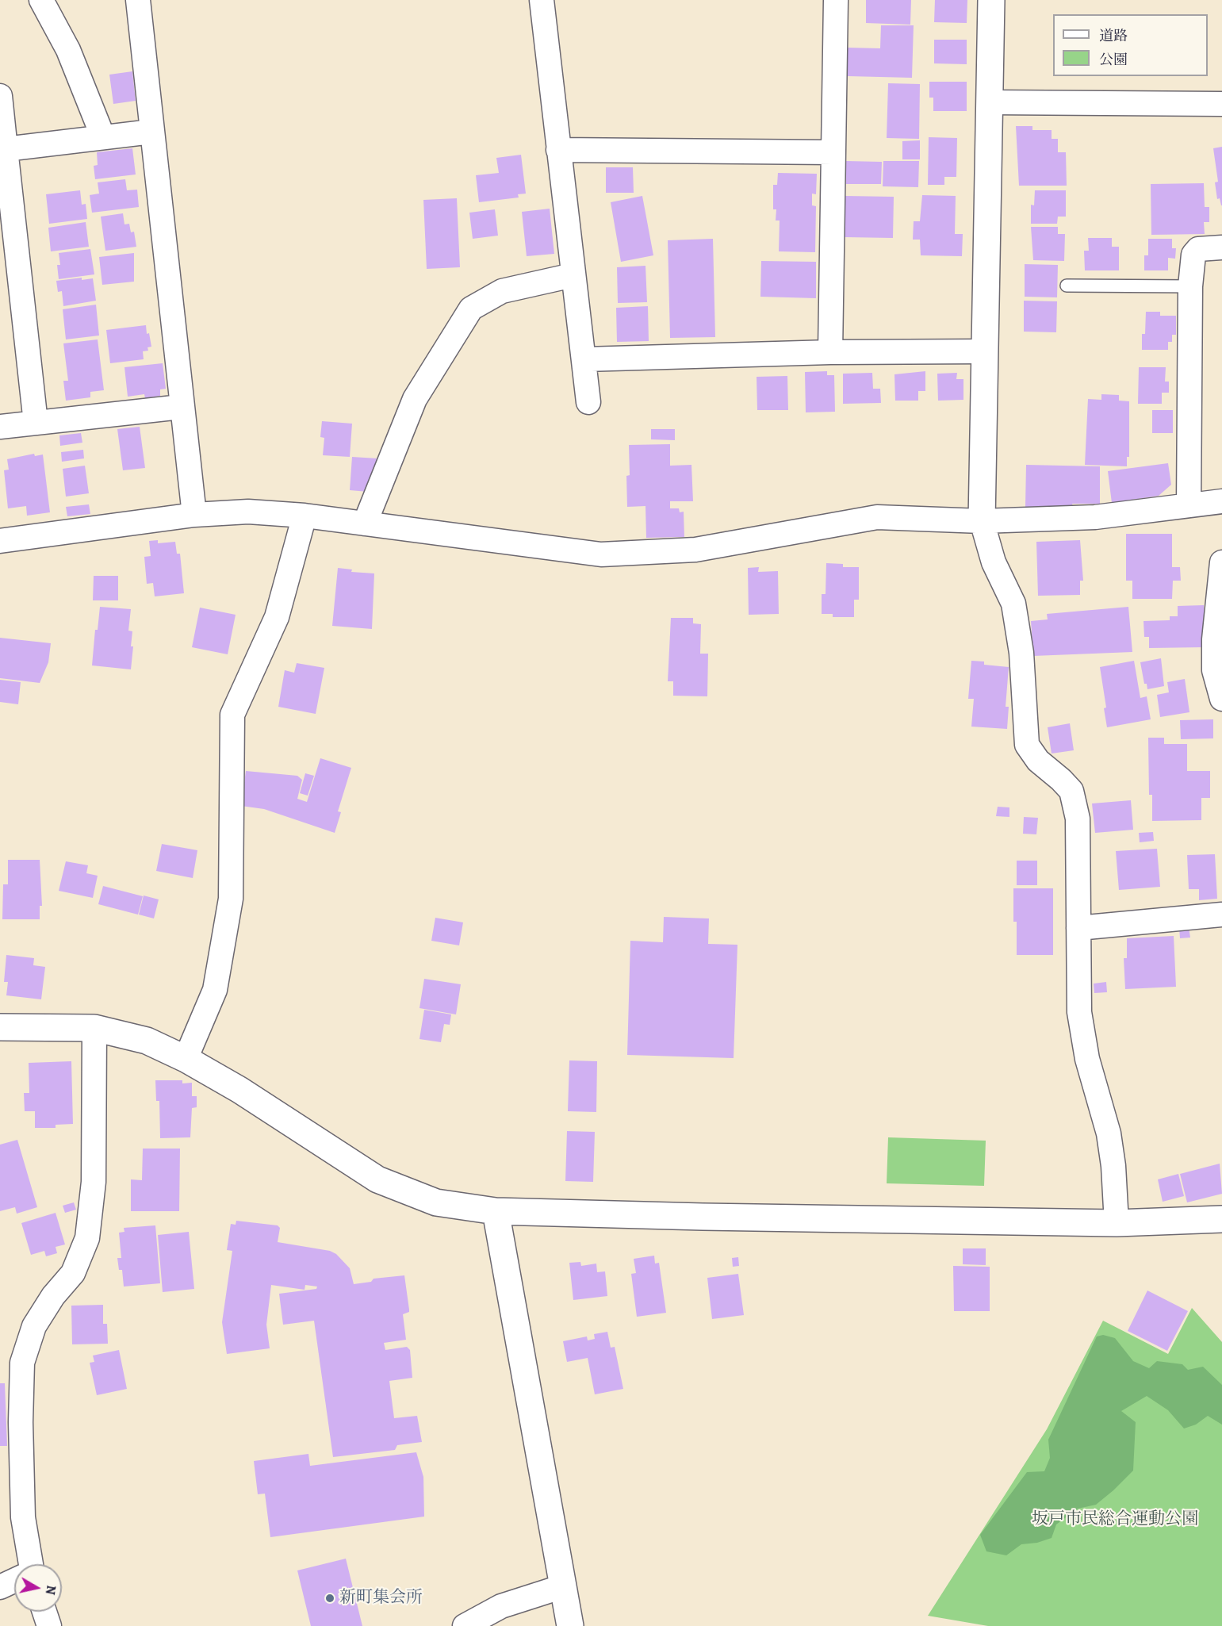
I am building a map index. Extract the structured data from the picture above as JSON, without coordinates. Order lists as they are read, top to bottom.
{
  "parks": ["坂戸市民総合運動公園"],
  "places": ["新町集会所"],
  "legend": ["道路", "公園"],
  "north": "right"
}
